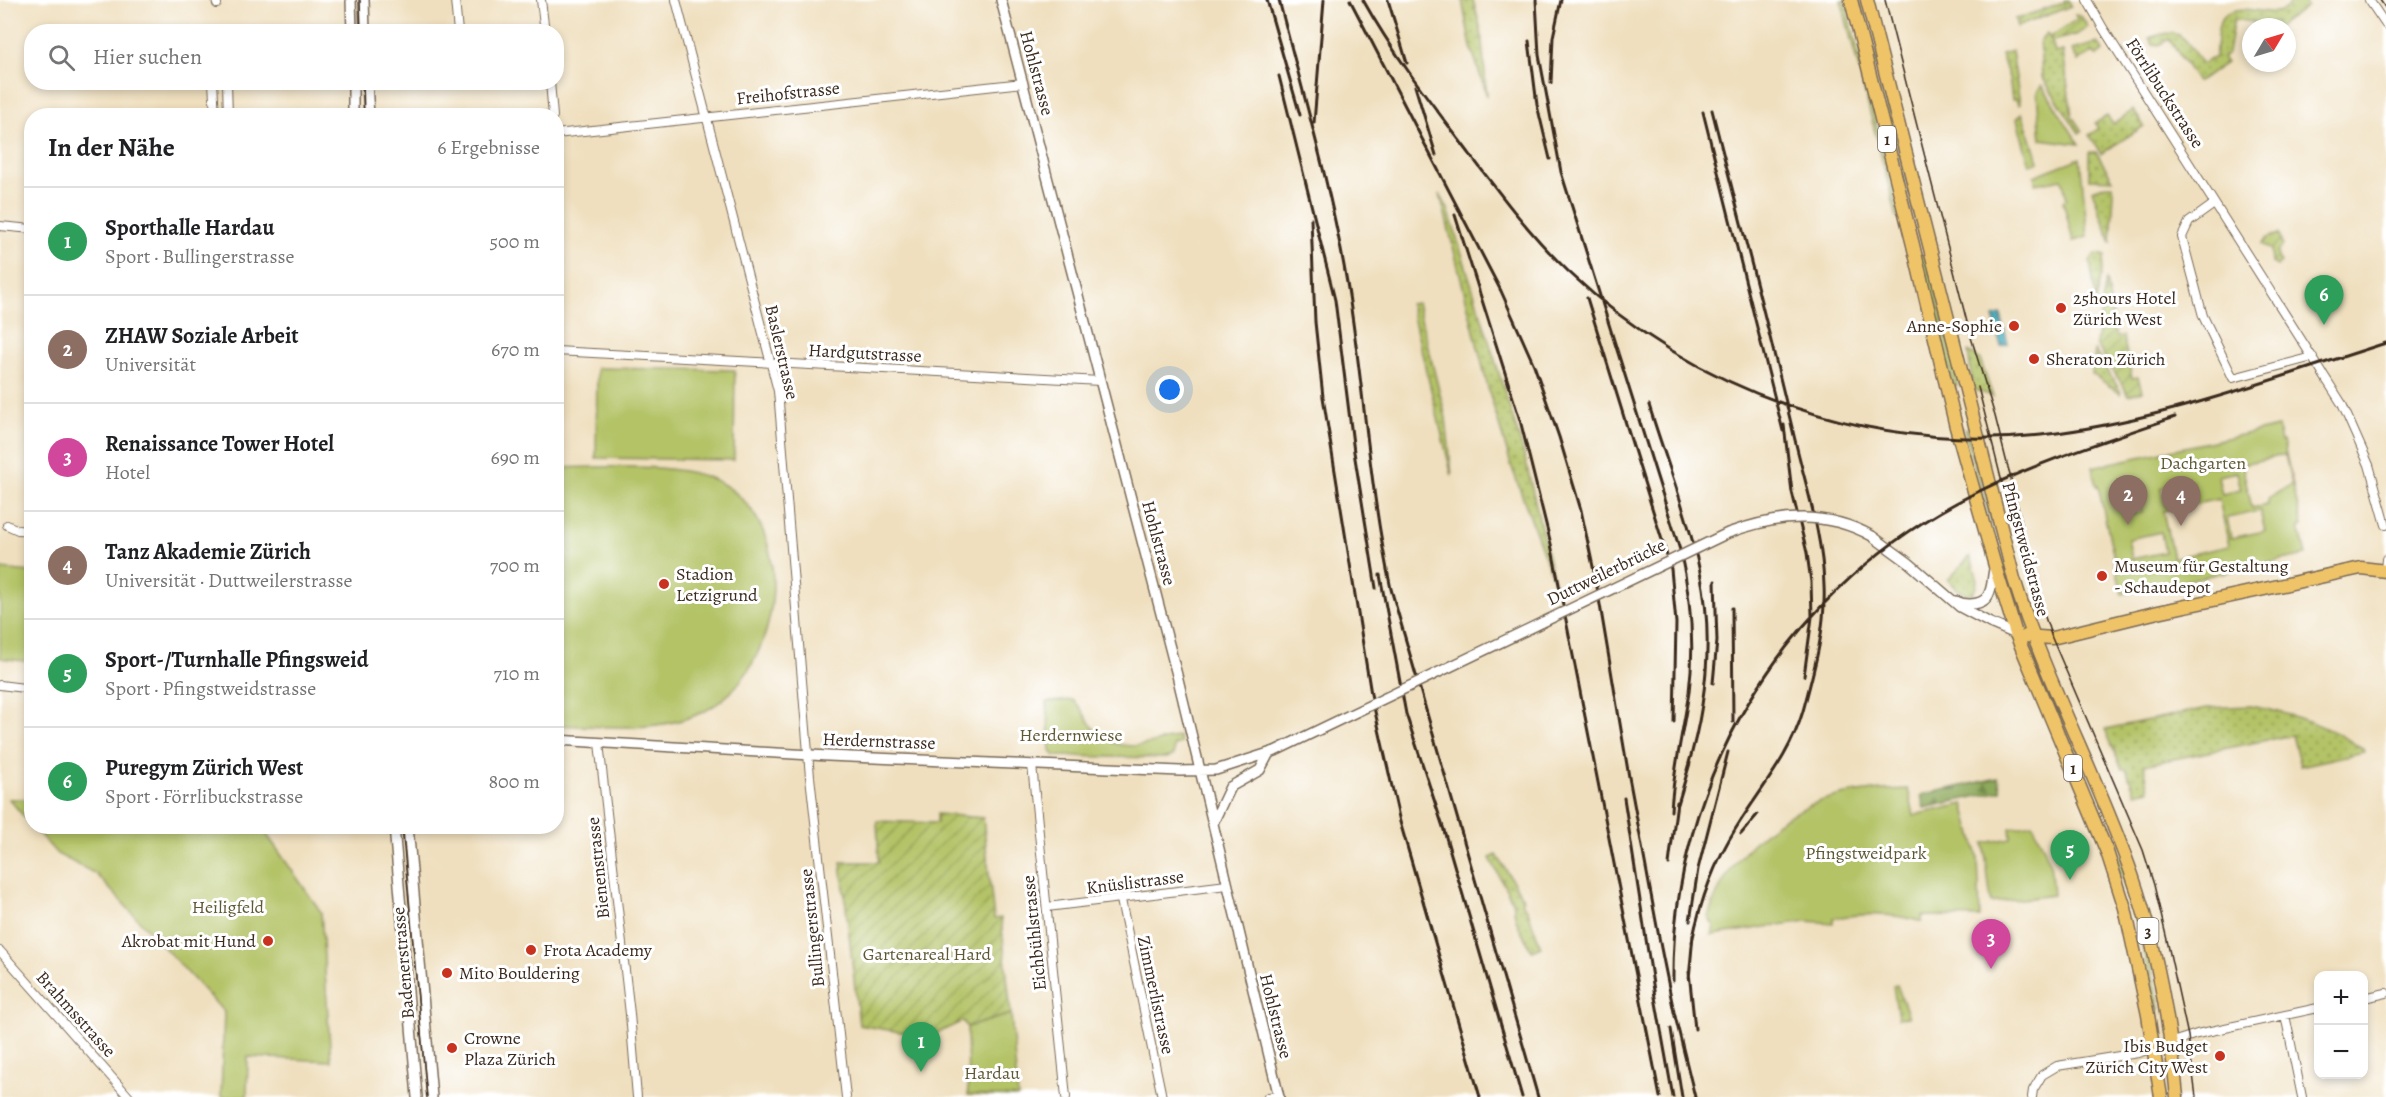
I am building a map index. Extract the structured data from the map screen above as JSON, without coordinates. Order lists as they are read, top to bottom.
{
  "streets": {
    "main road": ["1", "Pfingstweidstrasse", "3"],
    "street": [
      "Hohlstrasse",
      "Freihofstrasse",
      "Förrlibuckstrasse",
      "Baslerstrasse",
      "Hardgutstrasse",
      "Duttweilerbrücke",
      "Herdernstrasse",
      "Bienenstrasse",
      "Knüslistrasse",
      "Bullingerstrasse",
      "Eichbühlstrasse",
      "Badenerstrasse",
      "Zimmerlistrasse",
      "Brahmsstrasse"
    ]
  },
  "crossings": [
    ["Hohlstrasse", "Freihofstrasse"],
    ["Hohlstrasse", "Hardgutstrasse"],
    ["Hohlstrasse", "Duttweilerbrücke"],
    ["Hohlstrasse", "Herdernstrasse"],
    ["Hohlstrasse", "Knüslistrasse"],
    ["Freihofstrasse", "Baslerstrasse"],
    ["Baslerstrasse", "Hardgutstrasse"],
    ["Baslerstrasse", "Herdernstrasse"],
    ["Baslerstrasse", "Bullingerstrasse"],
    ["Pfingstweidstrasse", "Duttweilerbrücke"],
    ["Duttweilerbrücke", "Herdernstrasse"],
    ["Herdernstrasse", "Bienenstrasse"],
    ["Herdernstrasse", "Bullingerstrasse"],
    ["Herdernstrasse", "Eichbühlstrasse"],
    ["Knüslistrasse", "Eichbühlstrasse"],
    ["Knüslistrasse", "Zimmerlistrasse"]
  ],
  "parks": [
    "Dachgarten",
    "Herdernwiese",
    "Pfingstweidpark",
    "Heiligfeld",
    "Gartenareal Hard",
    "Hardau"
  ],
  "places": [
    "25hours Hotel Zürich West",
    "Anne-Sophie",
    "Sheraton Zürich",
    "Museum für Gestaltung - Schaudepot",
    "Stadion Letzigrund",
    "Akrobat mit Hund",
    "Frota Academy",
    "Mito Bouldering",
    "Crowne Plaza Zürich",
    "Ibis Budget Zürich City West"
  ],
  "north": "top right",
  "page": {
    "search": "Hier suchen",
    "heading": ["In der Nähe", "6 Ergebnisse"],
    "list": [
      {
        "mark": "1",
        "name": "Sporthalle Hardau",
        "note": "Sport · Bullingerstrasse",
        "value": "500 m"
      },
      {
        "mark": "2",
        "name": "ZHAW Soziale Arbeit",
        "note": "Universität",
        "value": "670 m"
      },
      {
        "mark": "3",
        "name": "Renaissance Tower Hotel",
        "note": "Hotel",
        "value": "690 m"
      },
      {
        "mark": "4",
        "name": "Tanz Akademie Zürich",
        "note": "Universität · Duttweilerstrasse",
        "value": "700 m"
      },
      {
        "mark": "5",
        "name": "Sport-/Turnhalle Pfingsweid",
        "note": "Sport · Pfingstweidstrasse",
        "value": "710 m"
      },
      {
        "mark": "6",
        "name": "Puregym Zürich West",
        "note": "Sport · Förrlibuckstrasse",
        "value": "800 m"
      }
    ],
    "pins": [
      "6",
      "2",
      "4",
      "5",
      "3",
      "1"
    ],
    "map_buttons": ["+", "−"]
  }
}
